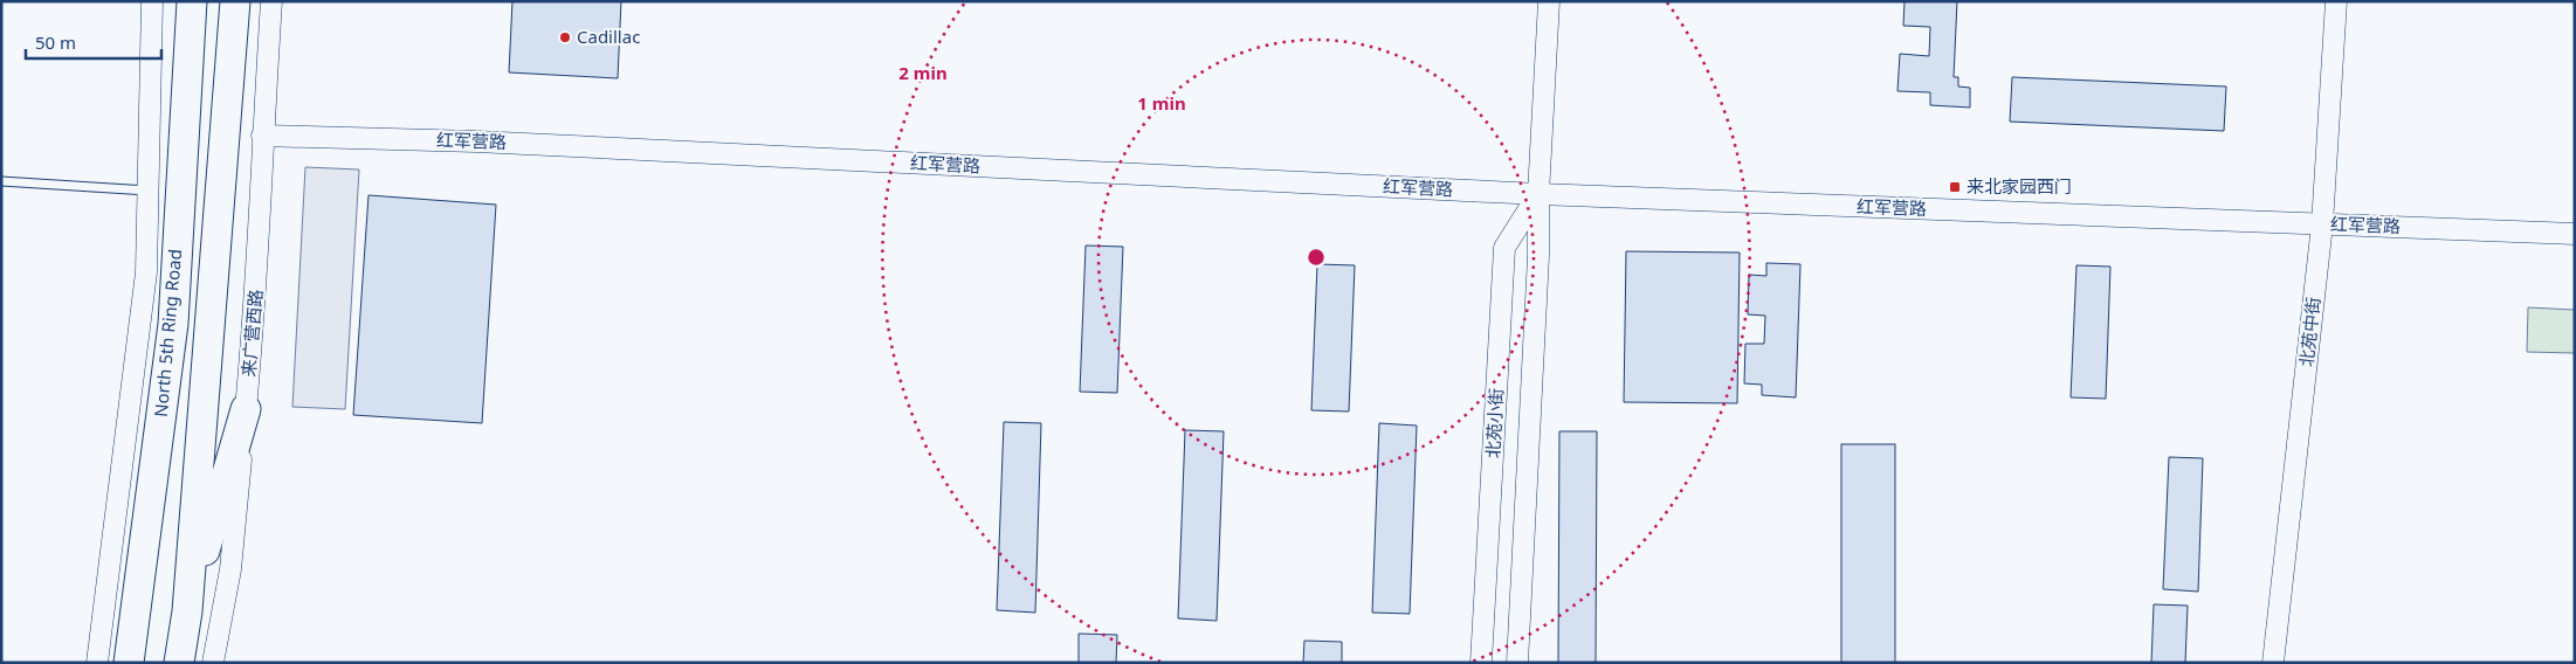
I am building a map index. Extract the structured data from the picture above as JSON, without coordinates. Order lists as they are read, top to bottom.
{
  "streets": {
    "highway": ["North 5th Ring Road"],
    "street": [
      "红军营路",
      "北苑中街",
      "来广营西路",
      "北苑小街"
    ]
  },
  "crossings": [
    ["红军营路", "北苑中街"],
    ["红军营路", "来广营西路"],
    ["红军营路", "北苑小街"]
  ],
  "places": {
    "other": ["Cadillac"],
    "transit": ["来北家园西门"]
  },
  "scale_bar": "50 m",
  "rings": ["2 min", "1 min"]
}
